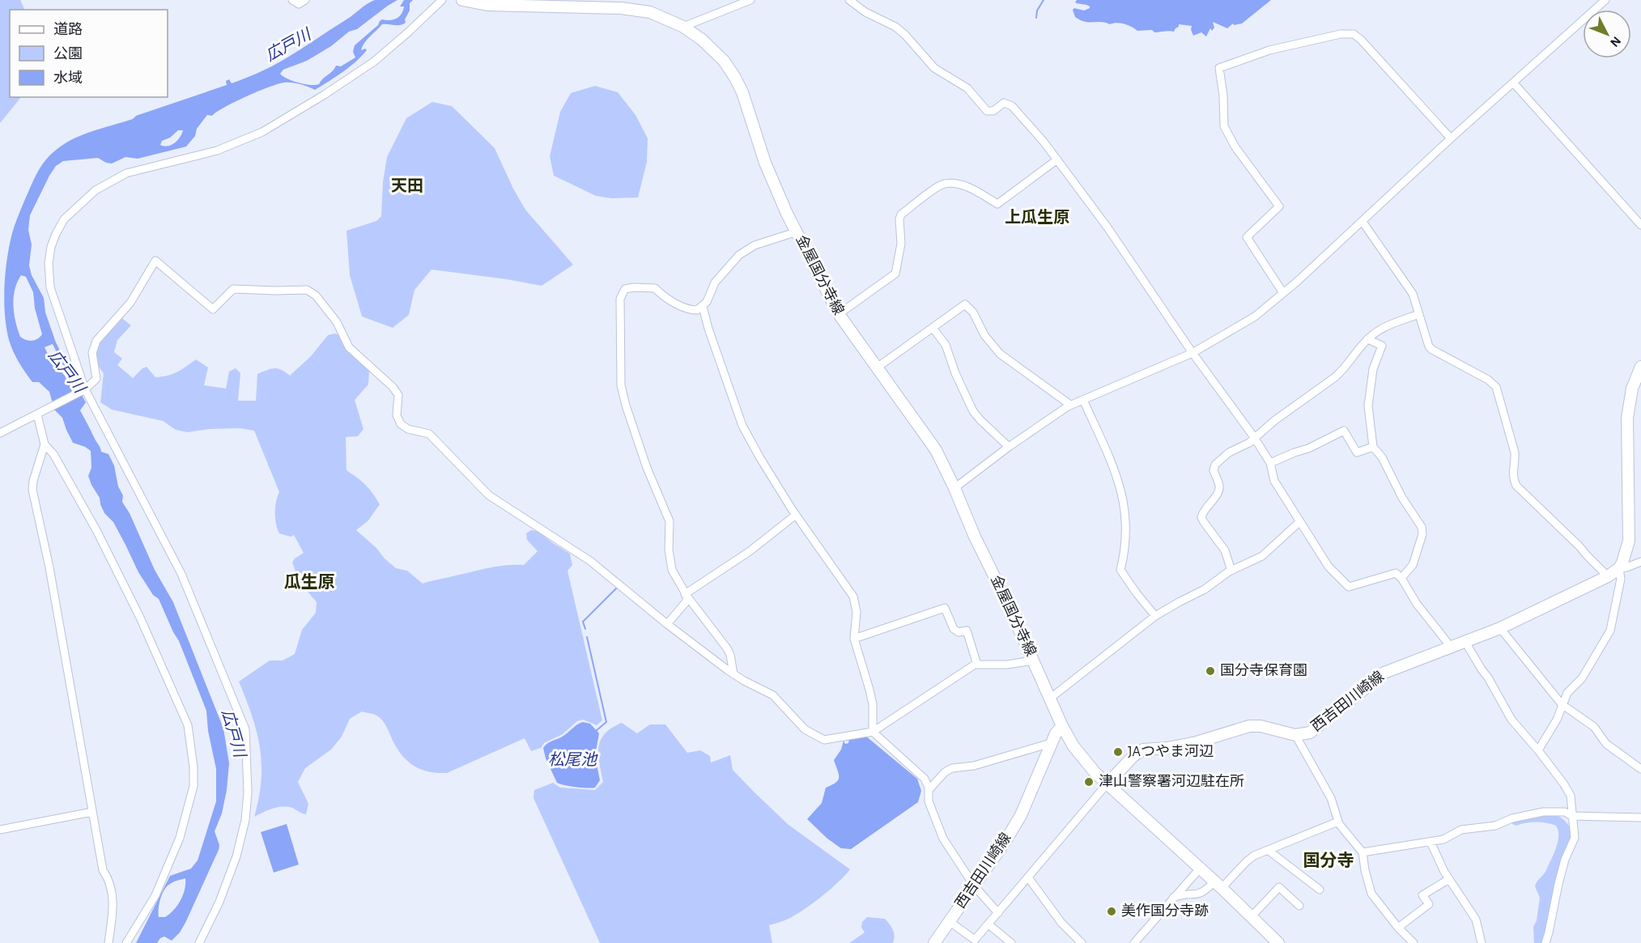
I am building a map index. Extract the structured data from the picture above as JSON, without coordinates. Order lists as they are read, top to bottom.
{
  "streets": {
    "main road": ["金屋国分寺線", "西吉田川崎線"]
  },
  "crossings": [
    ["金屋国分寺線", "西吉田川崎線"]
  ],
  "districts": [
    "天田",
    "上瓜生原",
    "瓜生原",
    "国分寺"
  ],
  "water": ["広戸川", "松尾池"],
  "places": [
    "国分寺保育園",
    "JAつやま河辺",
    "津山警察署河辺駐在所",
    "美作国分寺跡"
  ],
  "legend": ["道路", "公園", "水域"],
  "north": "bottom right"
}
